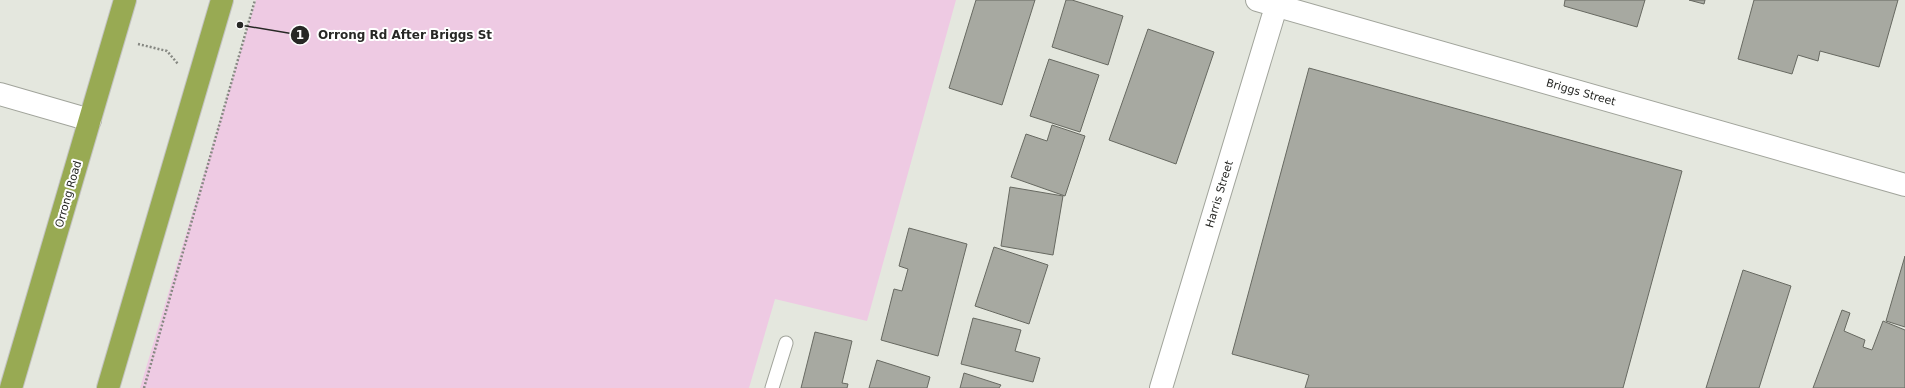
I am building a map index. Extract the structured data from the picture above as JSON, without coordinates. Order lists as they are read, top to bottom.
{
  "streets": {
    "highway": ["Orrong Road"],
    "street": ["Briggs Street", "Harris Street"]
  },
  "crossings": [
    ["Briggs Street", "Harris Street"]
  ],
  "places": ["Orrong Rd After Briggs St"]
}
